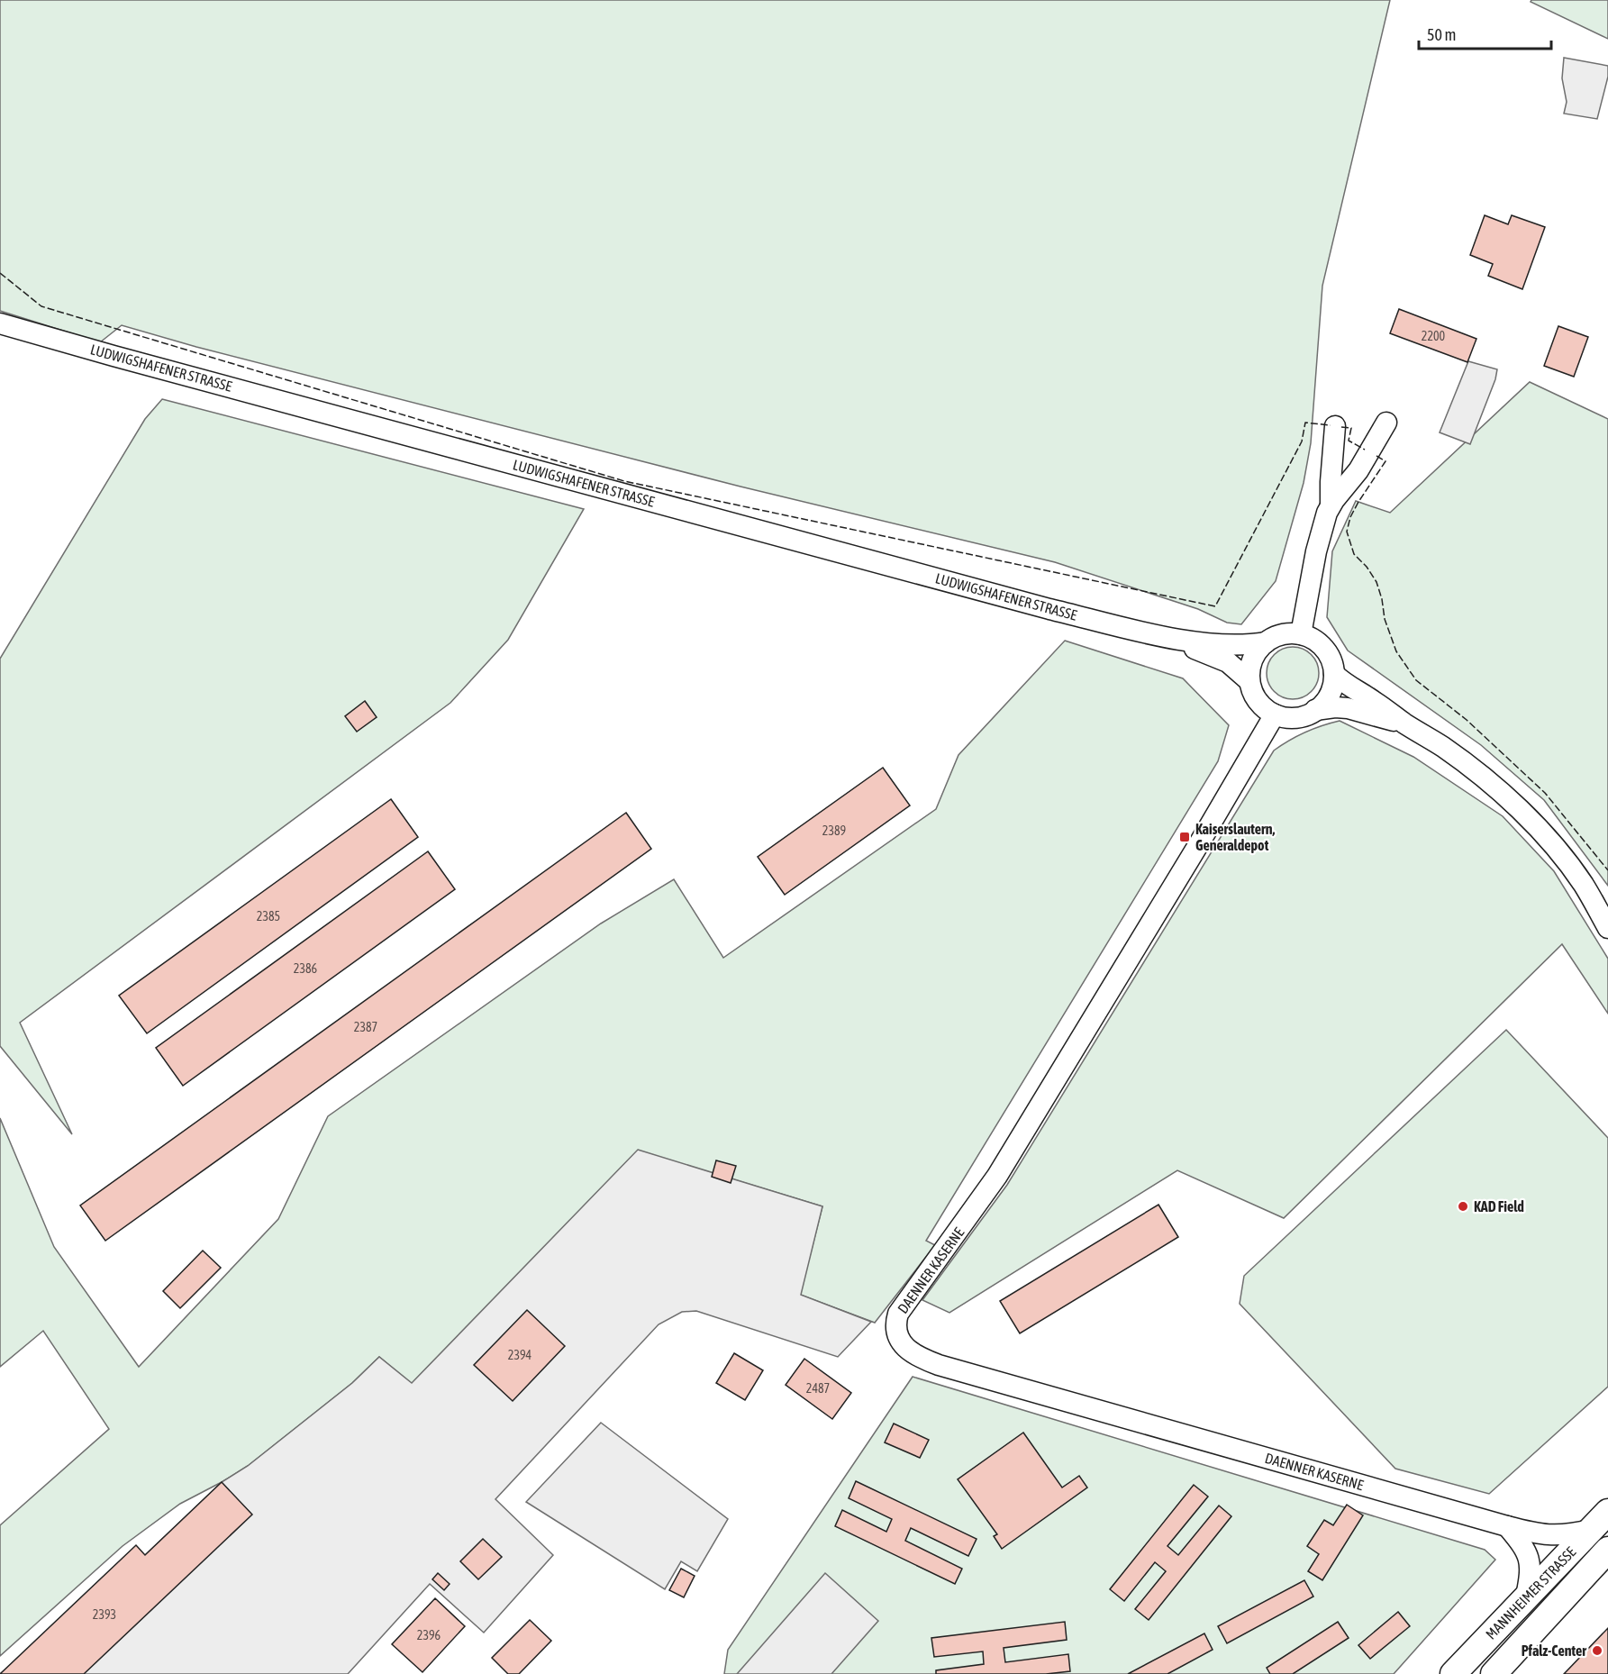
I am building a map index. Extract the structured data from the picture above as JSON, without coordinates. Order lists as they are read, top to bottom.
{
  "streets": {
    "main road": ["MANNHEIMER STRASSE"],
    "street": ["LUDWIGSHAFENER STRASSE", "DAENNER KASERNE"]
  },
  "crossings": [
    ["LUDWIGSHAFENER STRASSE", "DAENNER KASERNE"],
    ["DAENNER KASERNE", "MANNHEIMER STRASSE"]
  ],
  "places": {
    "transit": ["Kaiserslautern, Generaldepot"],
    "other": ["KAD Field", "Pfalz-Center"]
  },
  "house_numbers": [
    "2200",
    "2389",
    "2385",
    "2386",
    "2387",
    "2394",
    "2487",
    "2393",
    "2396"
  ],
  "scale_bar": "50 m"
}
